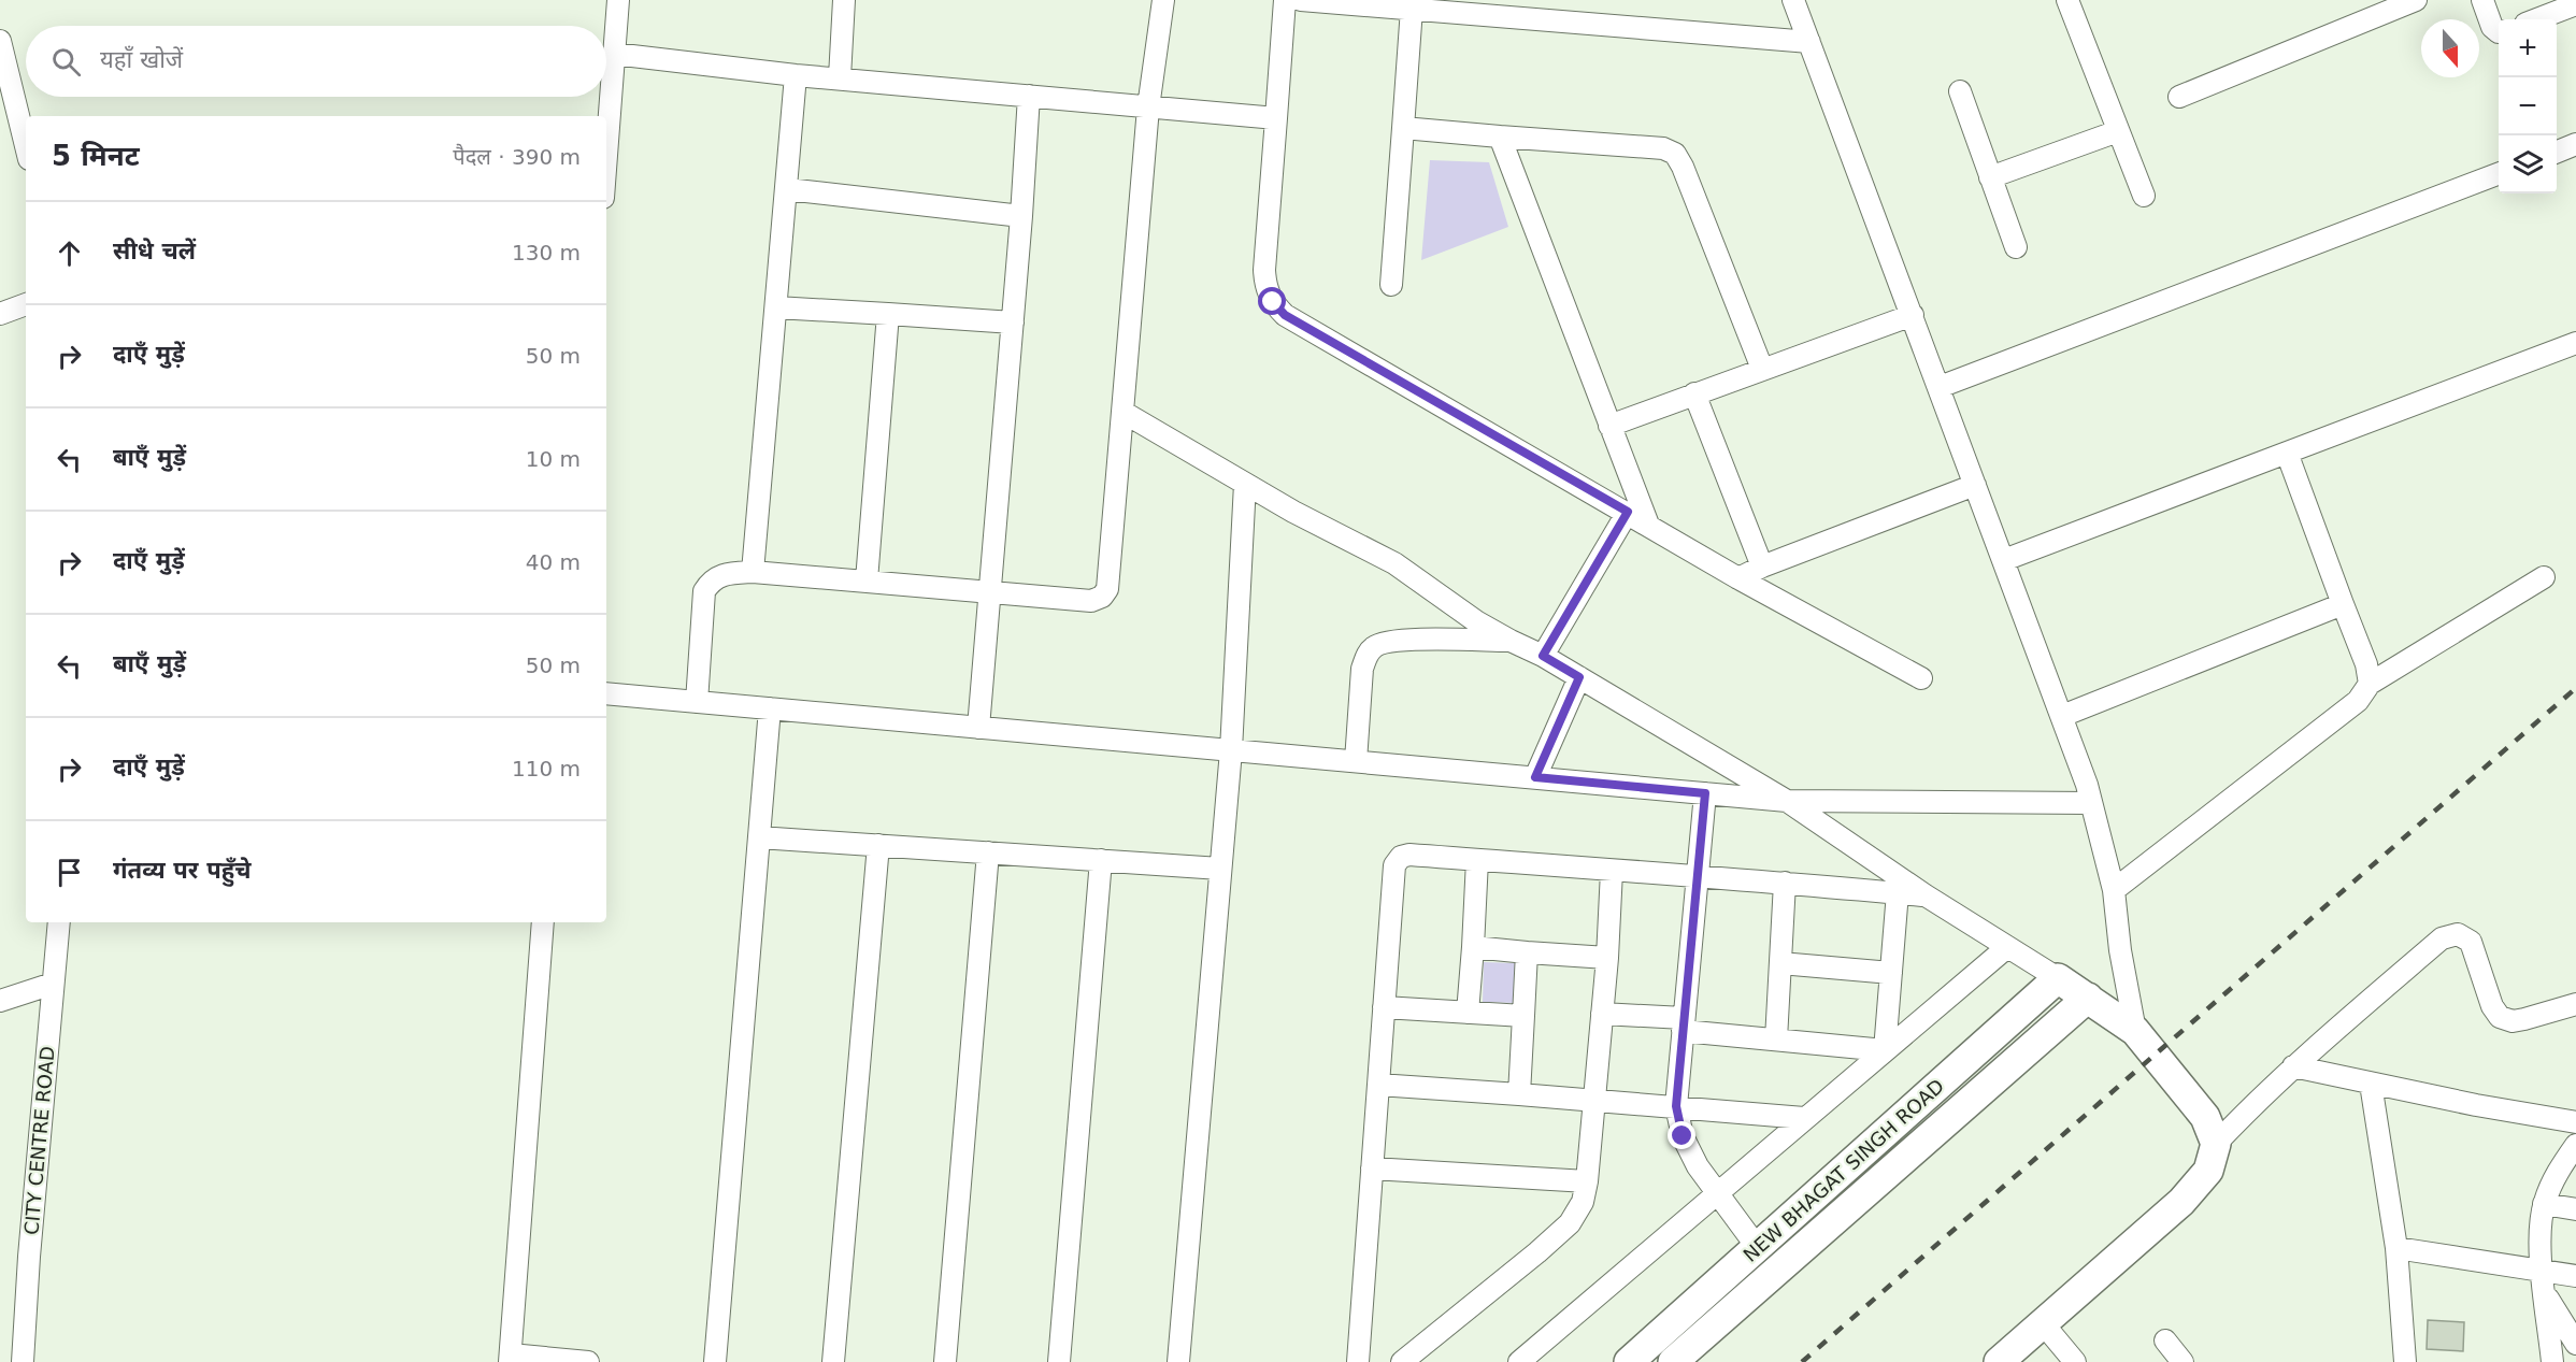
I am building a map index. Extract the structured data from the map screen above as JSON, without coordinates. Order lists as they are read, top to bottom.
{
  "streets": {
    "street": ["CITY CENTRE ROAD", "NEW BHAGAT SINGH ROAD"]
  },
  "north": "bottom",
  "page": {
    "map_buttons": ["+", "−"],
    "search": "यहाँ खोजें",
    "heading": ["5 मिनट", "पैदल · 390 m"],
    "list": [
      ["सीधे चलें", "130 m"],
      ["दाएँ मुड़ें", "50 m"],
      ["बाएँ मुड़ें", "10 m"],
      ["दाएँ मुड़ें", "40 m"],
      ["बाएँ मुड़ें", "50 m"],
      ["दाएँ मुड़ें", "110 m"],
      "गंतव्य पर पहुँचे"
    ]
  }
}
